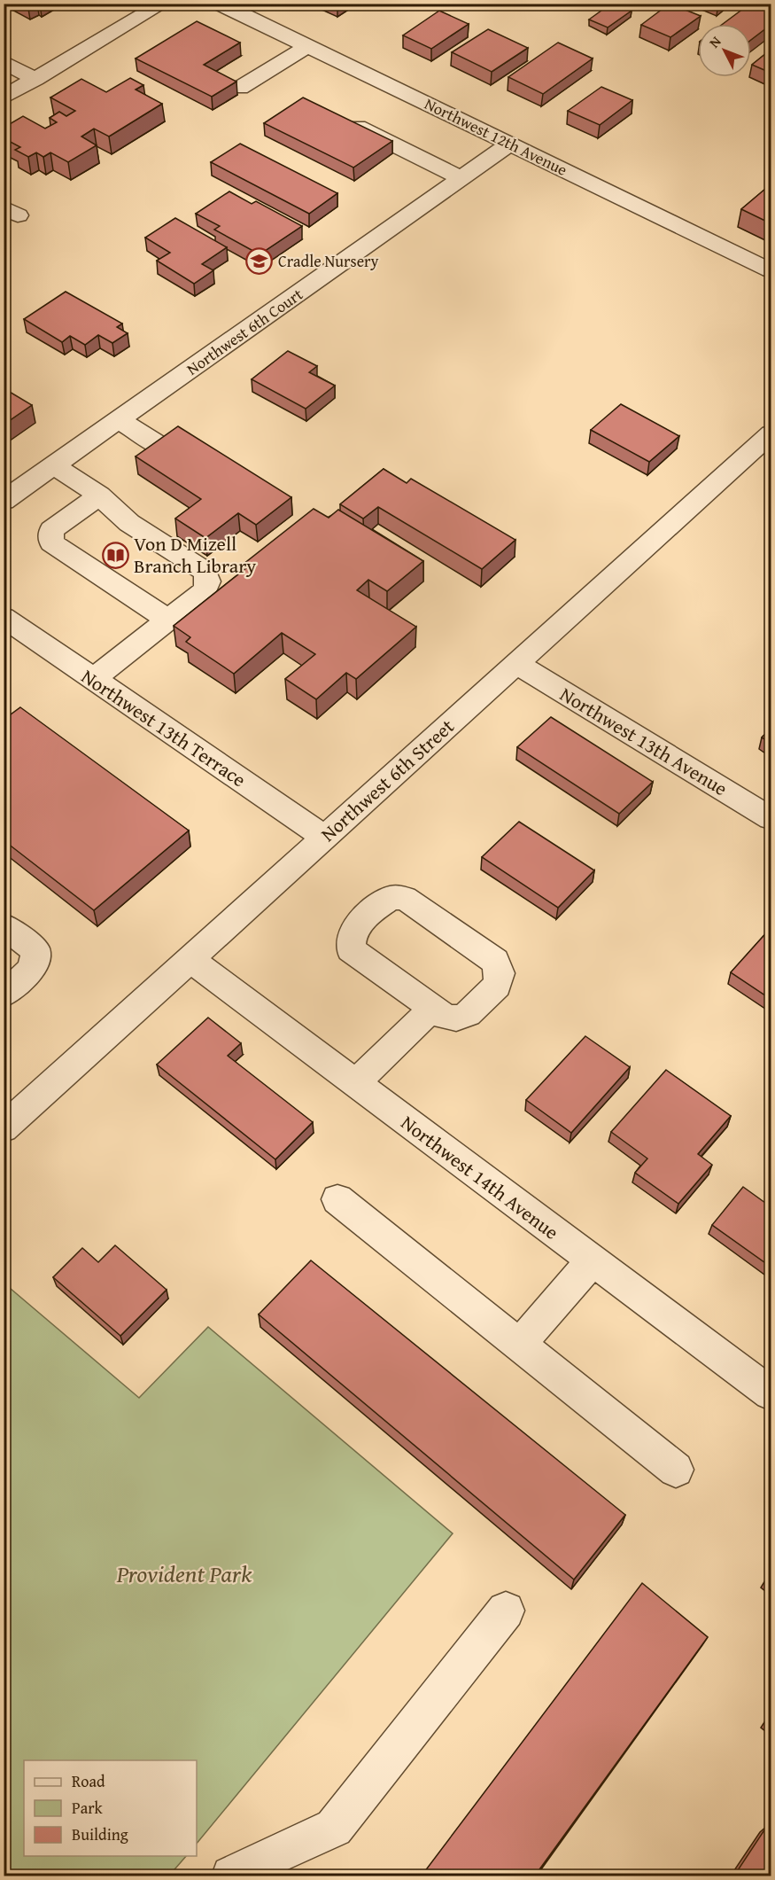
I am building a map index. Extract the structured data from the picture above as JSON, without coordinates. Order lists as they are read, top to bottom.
{
  "streets": {
    "street": [
      "Northwest 12th Avenue",
      "Northwest 6th Court",
      "Northwest 13th Terrace",
      "Northwest 13th Avenue",
      "Northwest 6th Street",
      "Northwest 14th Avenue"
    ]
  },
  "crossings": [
    ["Northwest 12th Avenue", "Northwest 6th Court"],
    ["Northwest 13th Terrace", "Northwest 6th Street"],
    ["Northwest 13th Avenue", "Northwest 6th Street"],
    ["Northwest 6th Street", "Northwest 14th Avenue"]
  ],
  "parks": ["Provident Park"],
  "places": {
    "school or university": ["Cradle Nursery"],
    "library": ["Von D Mizell Branch Library"]
  },
  "legend": ["Road", "Park", "Building"],
  "north": "top left"
}
